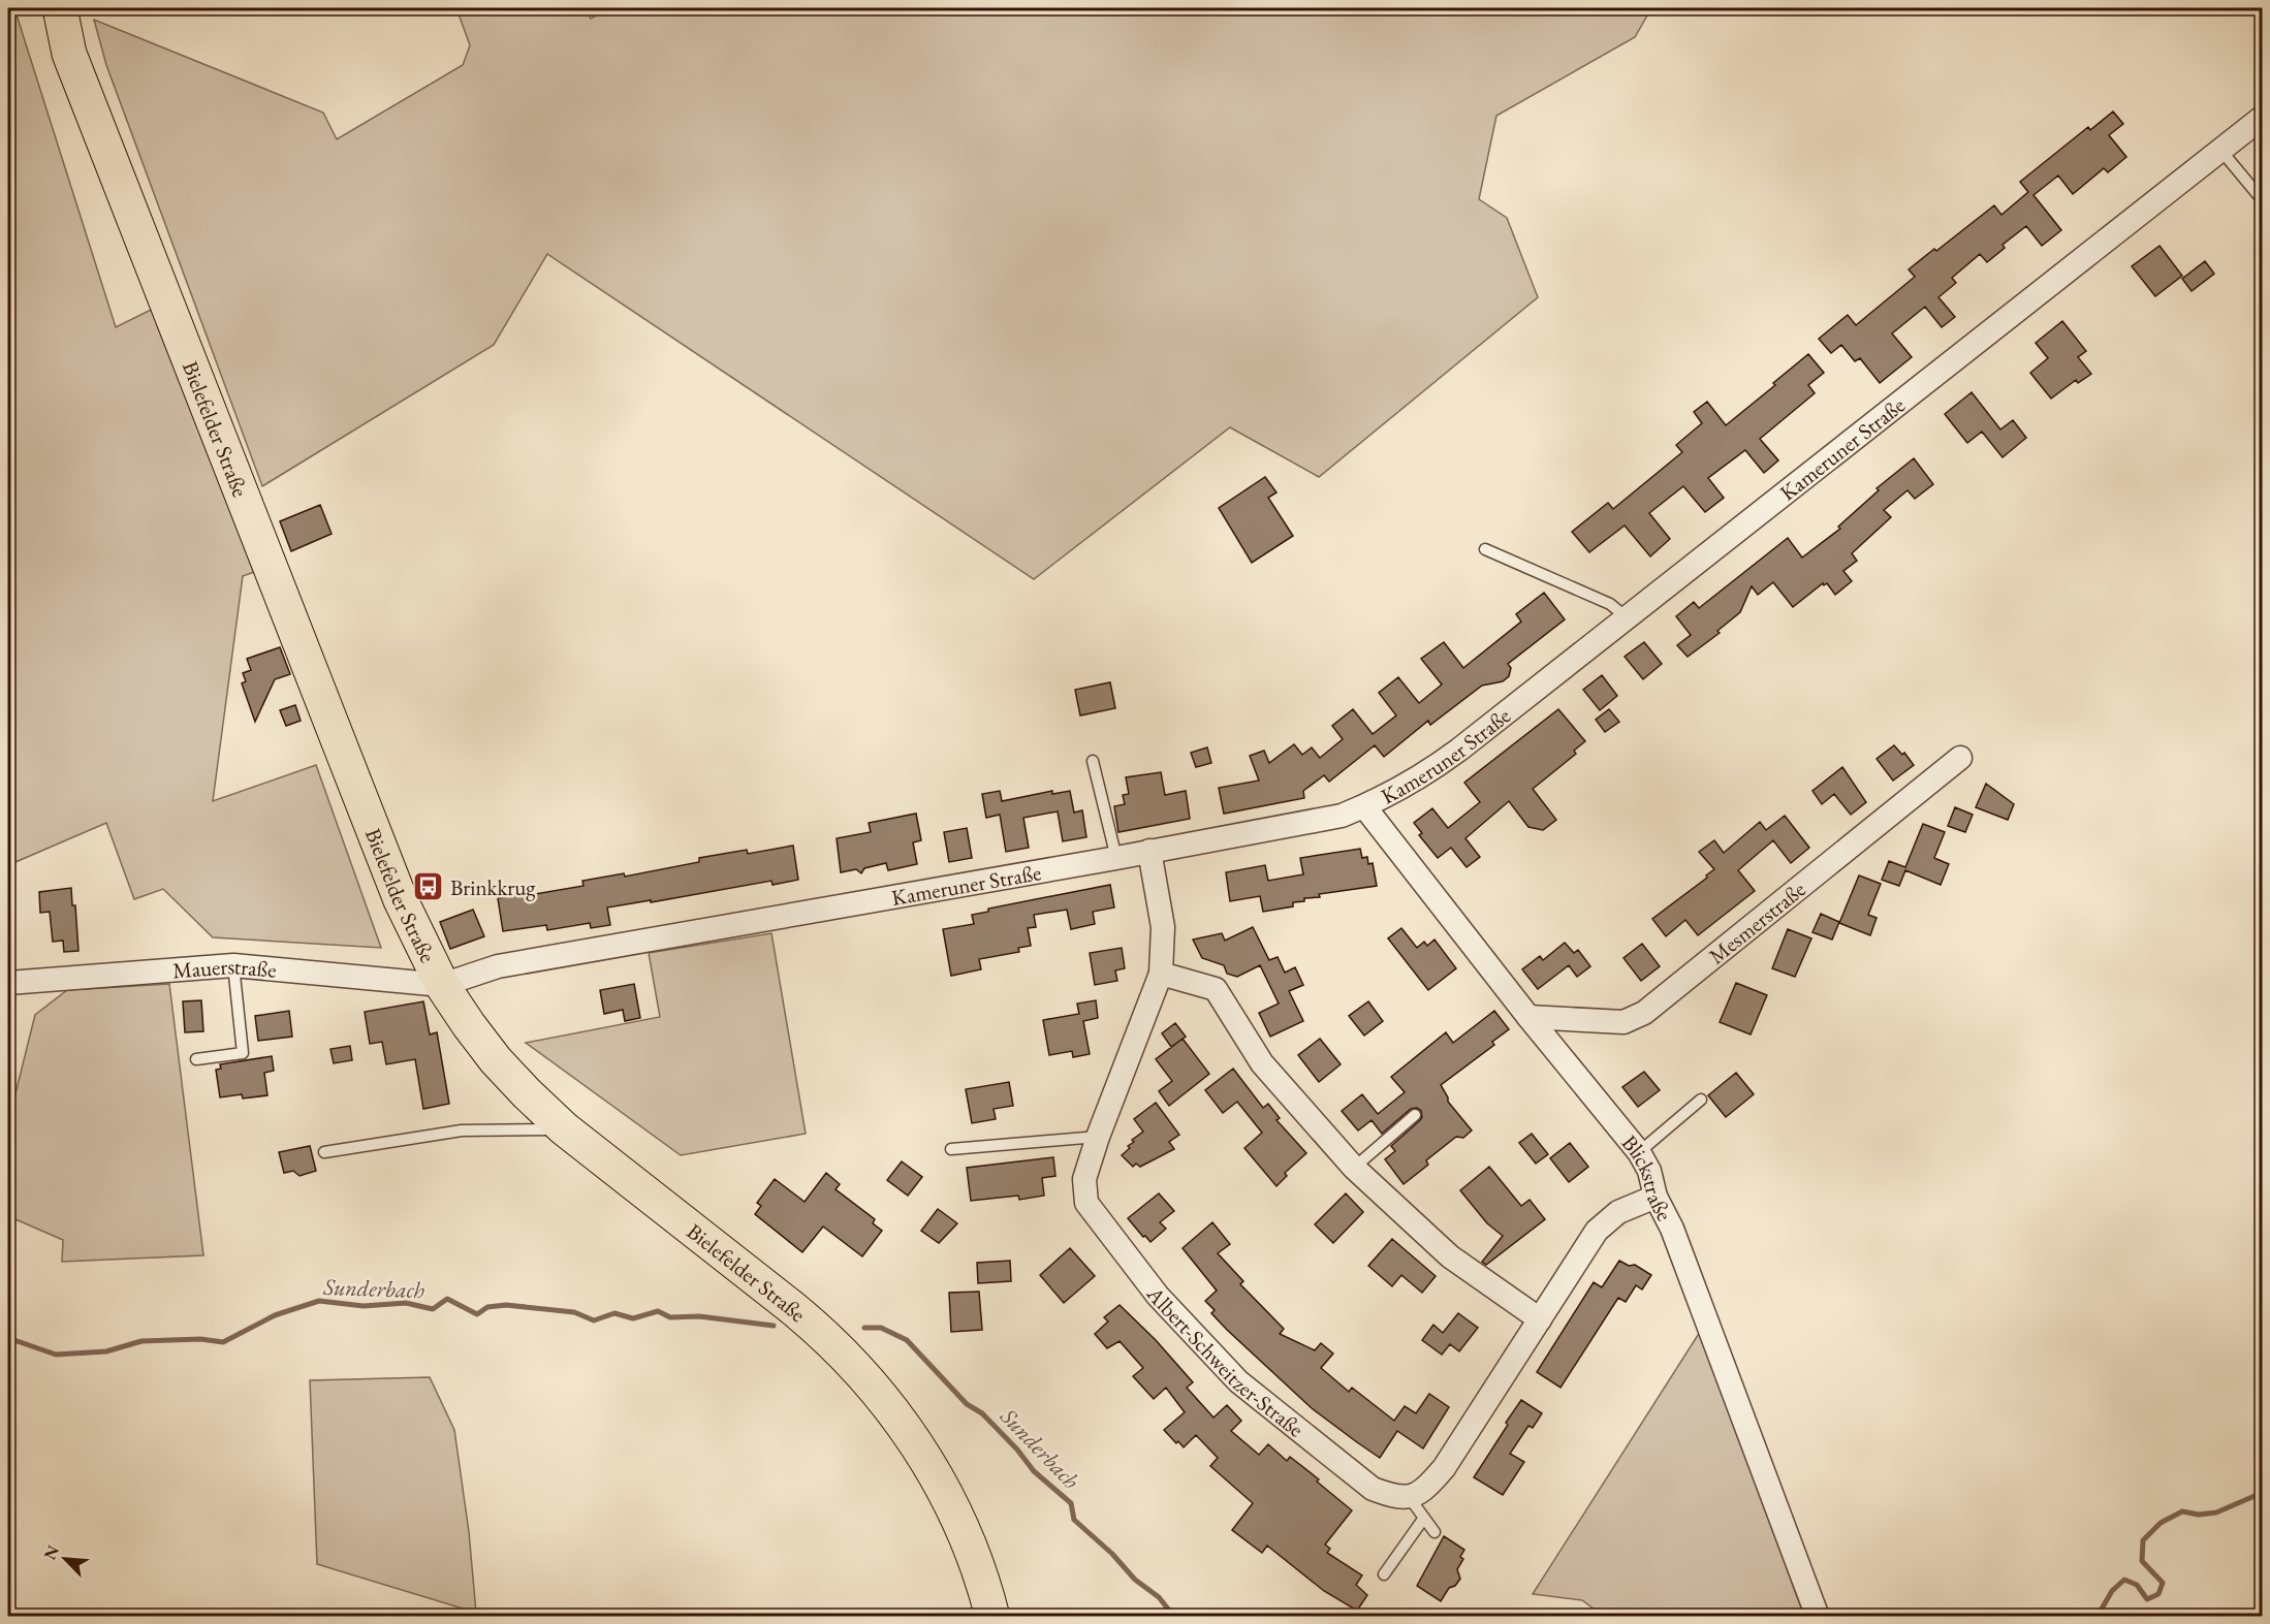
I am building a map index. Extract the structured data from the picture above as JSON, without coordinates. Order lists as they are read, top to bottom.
{
  "streets": {
    "main road": ["Bielefelder Straße"],
    "street": [
      "Kameruner Straße",
      "Mesmerstraße",
      "Mauerstraße",
      "Blickstraße",
      "Albert-Schweitzer-Straße"
    ]
  },
  "crossings": [
    ["Bielefelder Straße", "Kameruner Straße"],
    ["Bielefelder Straße", "Mauerstraße"],
    ["Kameruner Straße", "Mauerstraße"],
    ["Kameruner Straße", "Blickstraße"],
    ["Kameruner Straße", "Albert-Schweitzer-Straße"],
    ["Mesmerstraße", "Blickstraße"]
  ],
  "water": ["Sunderbach"],
  "places": {
    "bus stop": ["Brinkkrug"]
  },
  "north": "top left"
}
